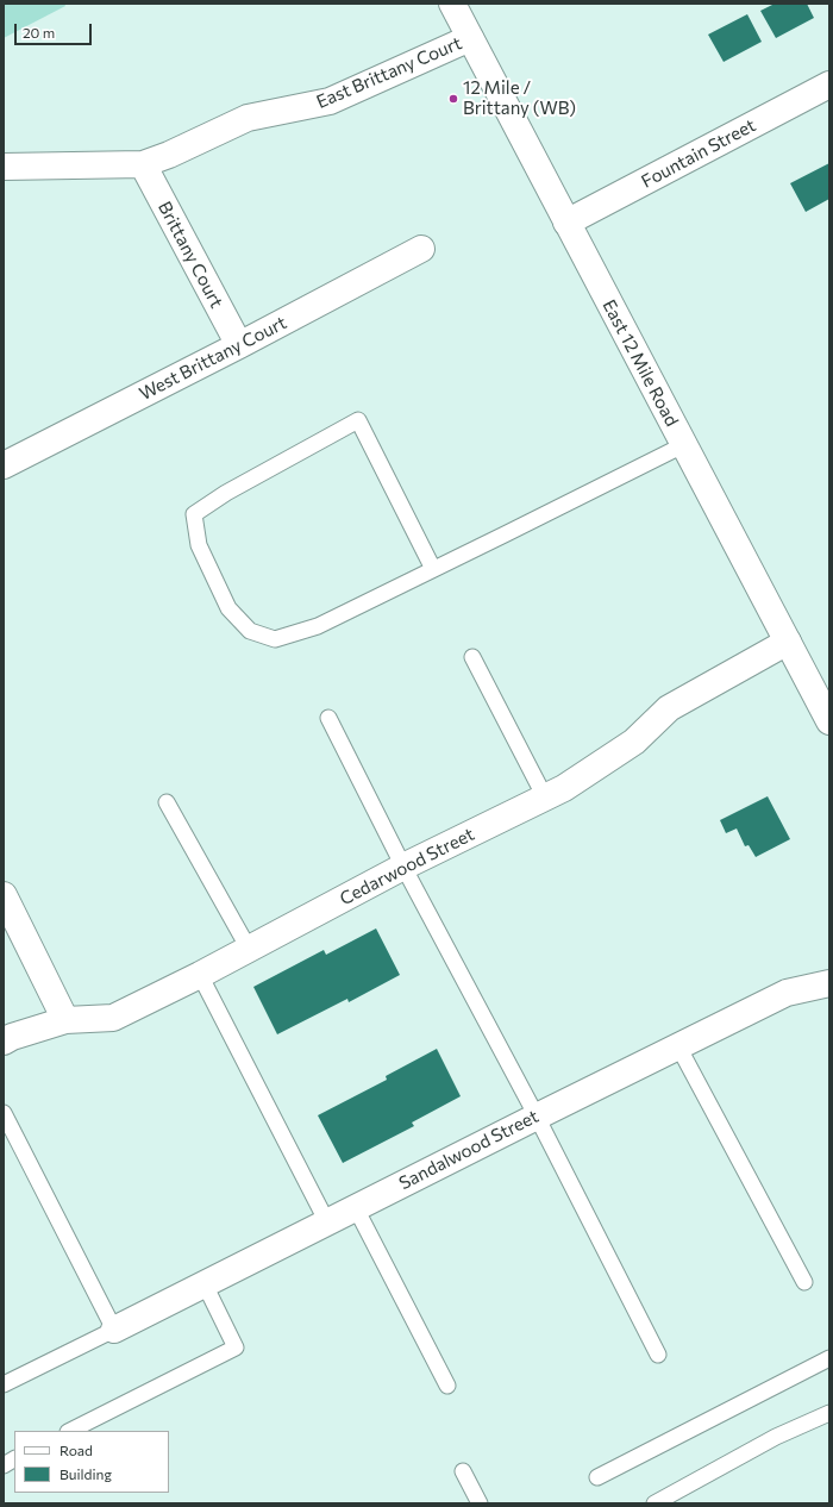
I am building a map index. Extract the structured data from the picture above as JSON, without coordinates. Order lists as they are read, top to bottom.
{
  "streets": {
    "street": [
      "East Brittany Court",
      "Fountain Street",
      "Brittany Court",
      "West Brittany Court",
      "East 12 Mile Road",
      "Cedarwood Street",
      "Sandalwood Street"
    ]
  },
  "crossings": [
    ["East Brittany Court", "Brittany Court"],
    ["East Brittany Court", "East 12 Mile Road"],
    ["Fountain Street", "East 12 Mile Road"],
    ["Brittany Court", "West Brittany Court"],
    ["East 12 Mile Road", "Cedarwood Street"]
  ],
  "places": ["12 Mile / Brittany (WB)"],
  "legend": ["Road", "Building"],
  "scale_bar": "20 m"
}
